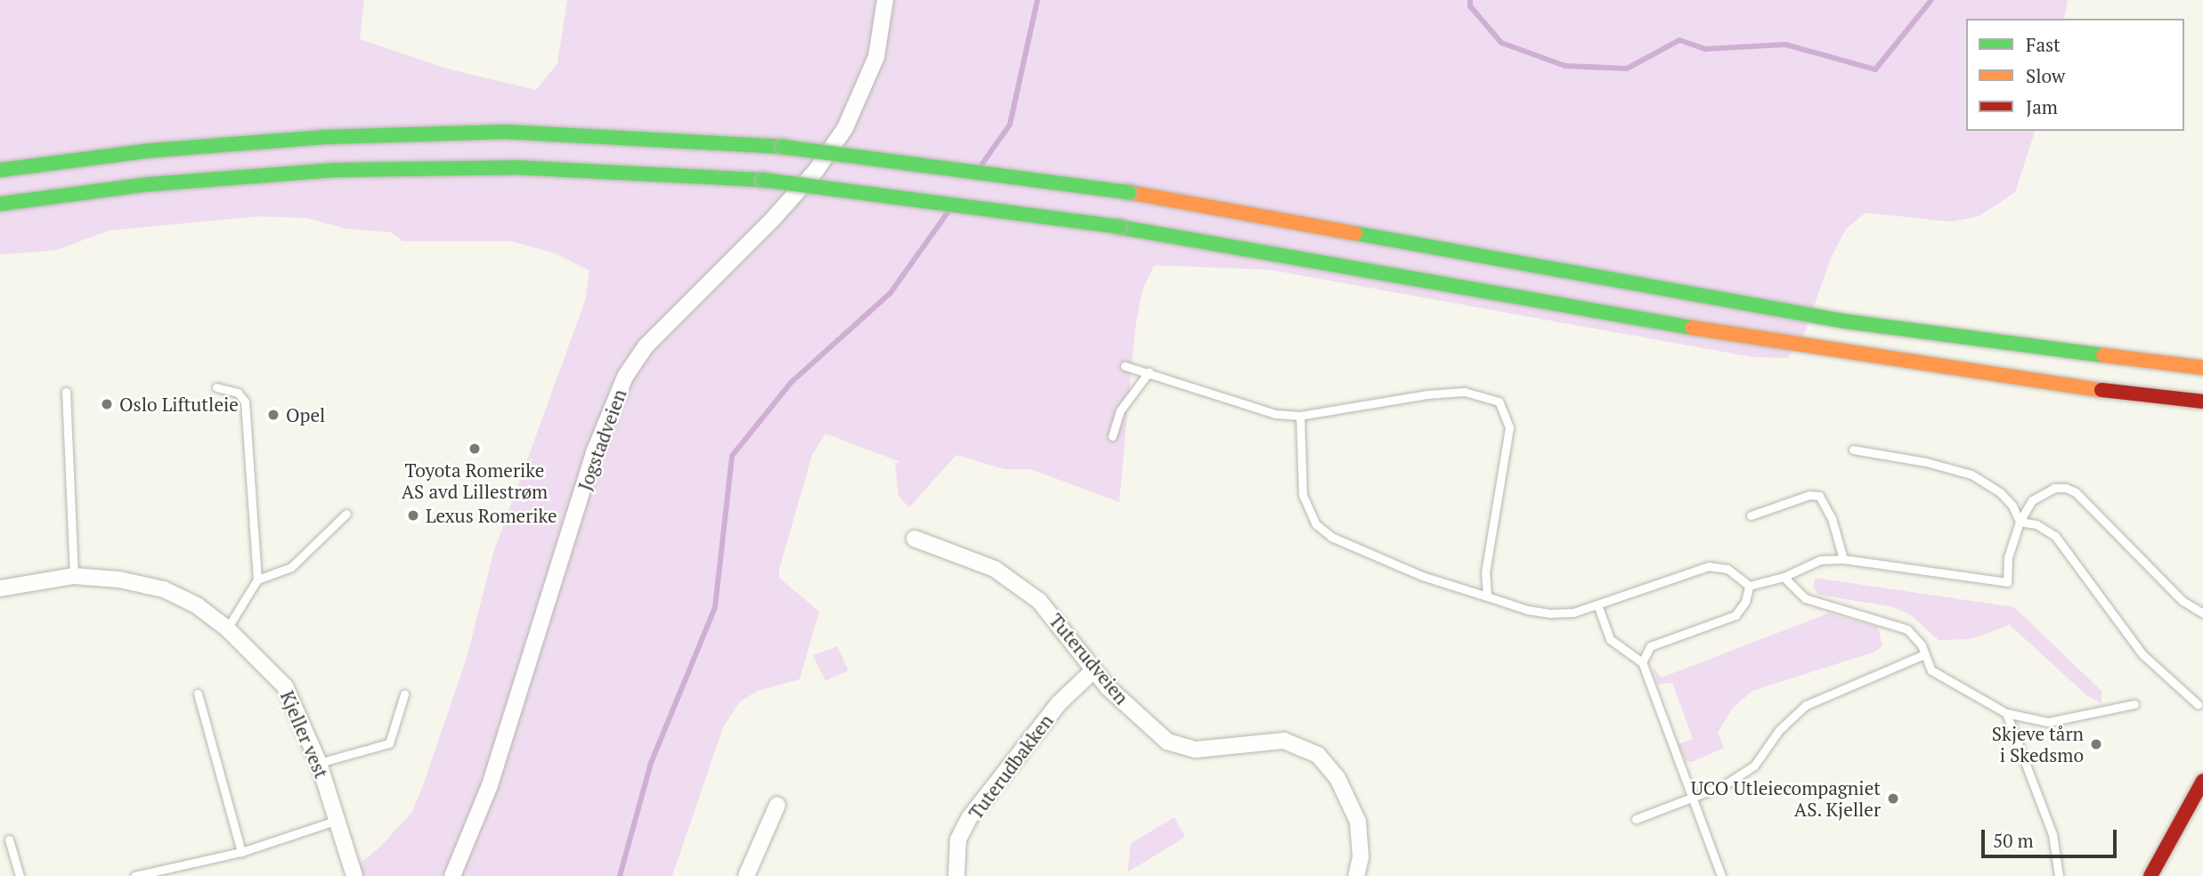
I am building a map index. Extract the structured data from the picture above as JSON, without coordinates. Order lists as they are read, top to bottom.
{
  "streets": {
    "street": [
      "Jogstadveien",
      "Tuterudveien",
      "Kjeller vest",
      "Tuterudbakken"
    ]
  },
  "crossings": [
    ["Tuterudveien", "Tuterudbakken"]
  ],
  "places": [
    "Oslo Liftutleie",
    "Opel",
    "Toyota Romerike AS avd Lillestrøm",
    "Lexus Romerike",
    "Skjeve tårn i Skedsmo",
    "UCO Utleiecompagniet AS. Kjeller"
  ],
  "legend": ["Fast", "Slow", "Jam"],
  "scale_bar": "50 m"
}
